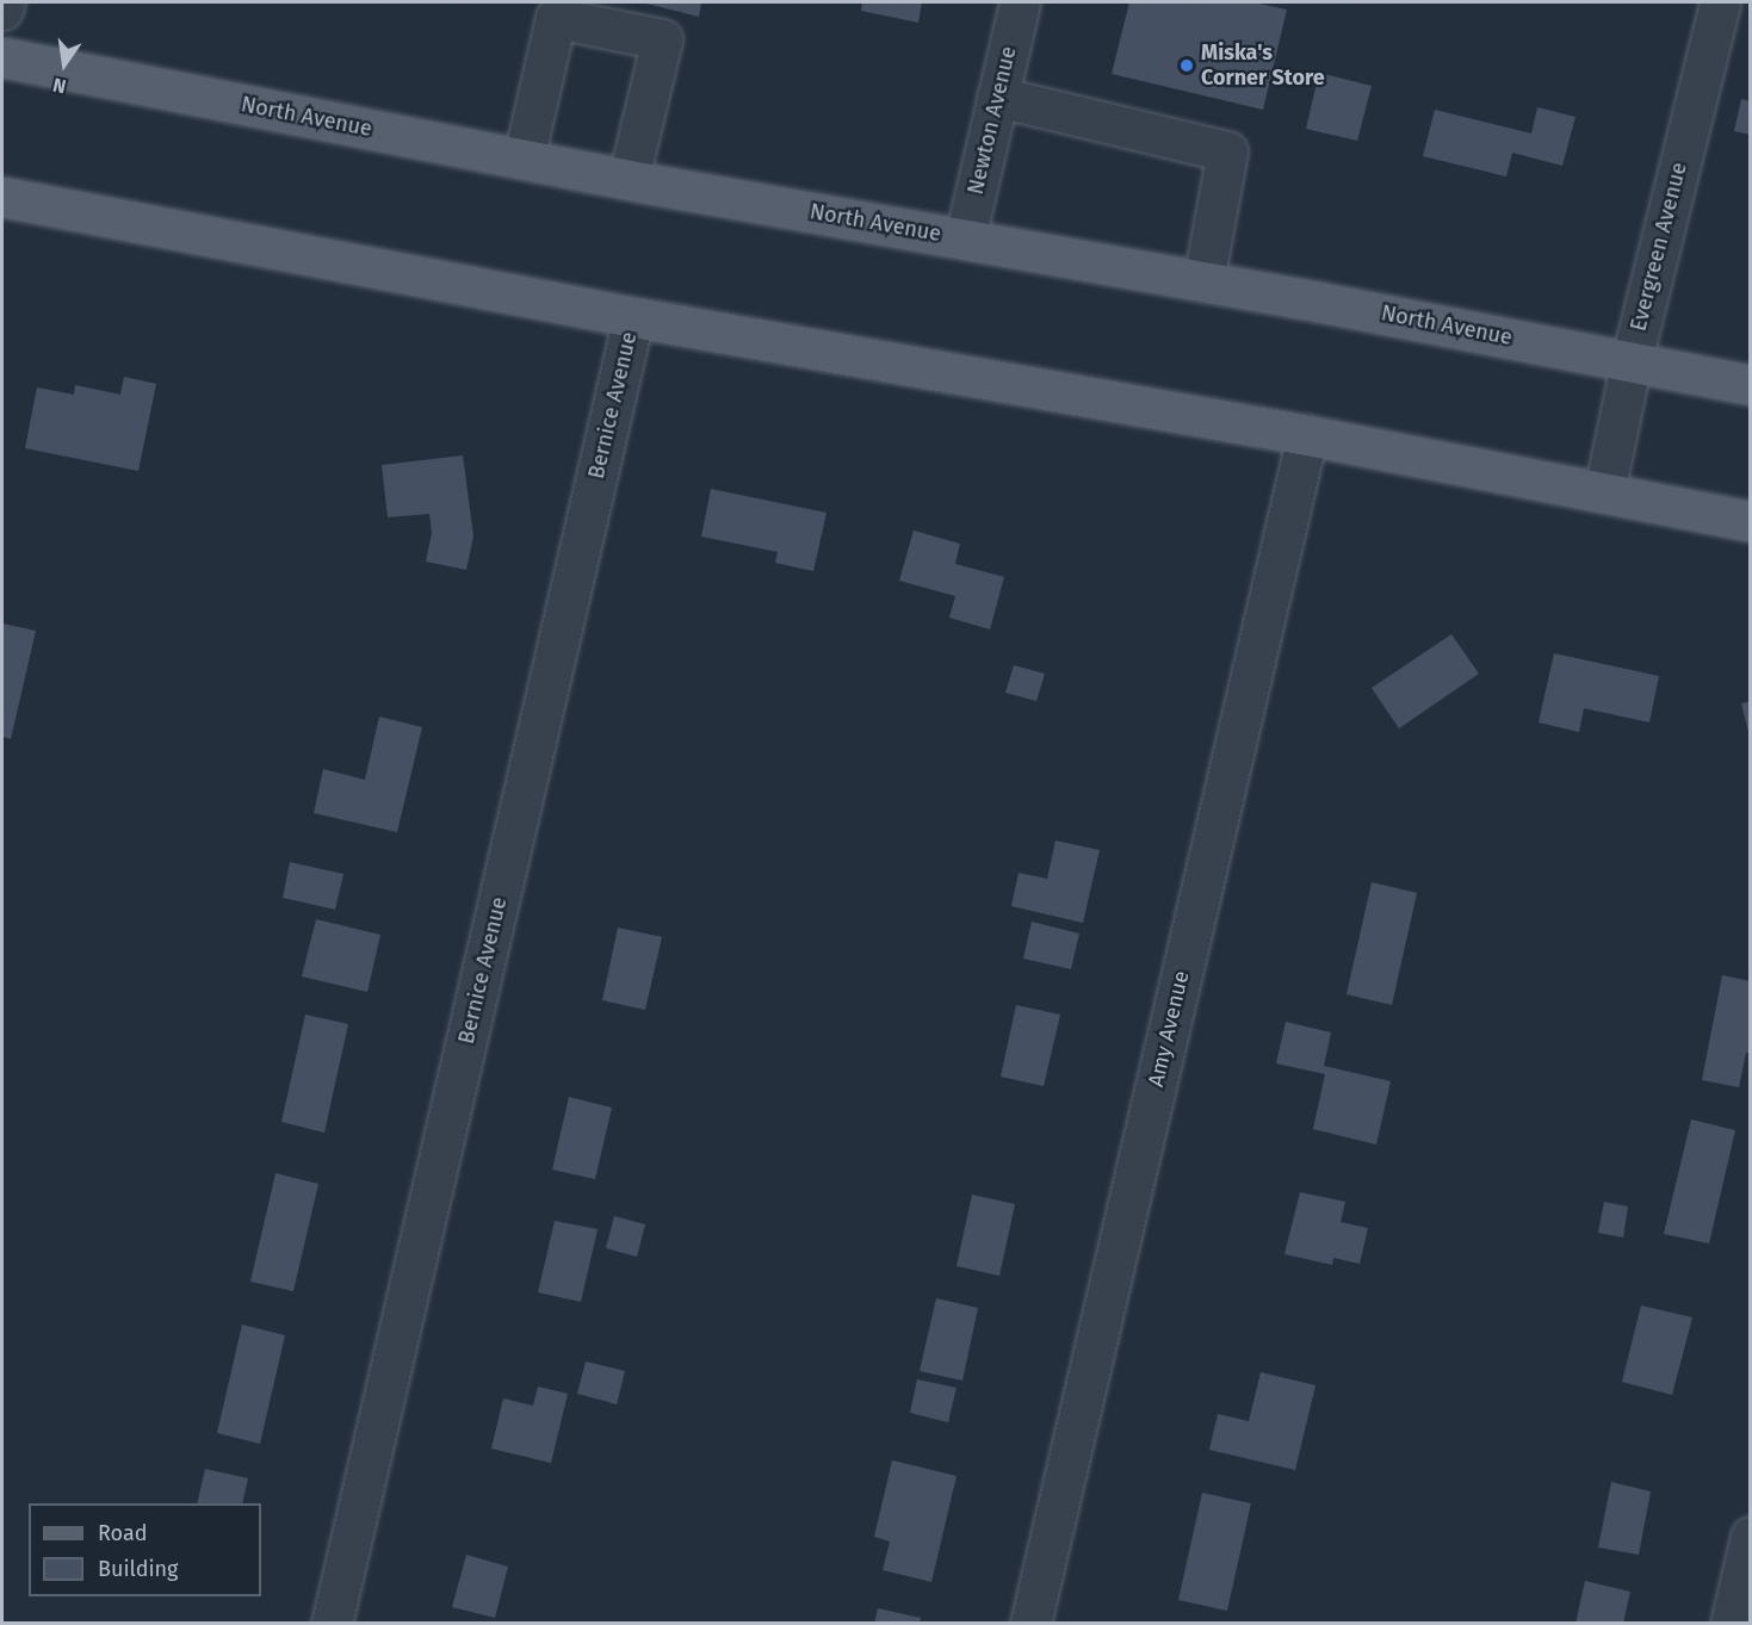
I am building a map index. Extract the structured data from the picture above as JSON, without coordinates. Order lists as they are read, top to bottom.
{
  "streets": {
    "main road": ["North Avenue"],
    "street": [
      "Newton Avenue",
      "Evergreen Avenue",
      "Bernice Avenue",
      "Amy Avenue"
    ]
  },
  "crossings": [
    ["North Avenue", "Newton Avenue"],
    ["North Avenue", "Evergreen Avenue"]
  ],
  "places": ["Miska's Corner Store"],
  "legend": ["Road", "Building"],
  "north": "bottom"
}
